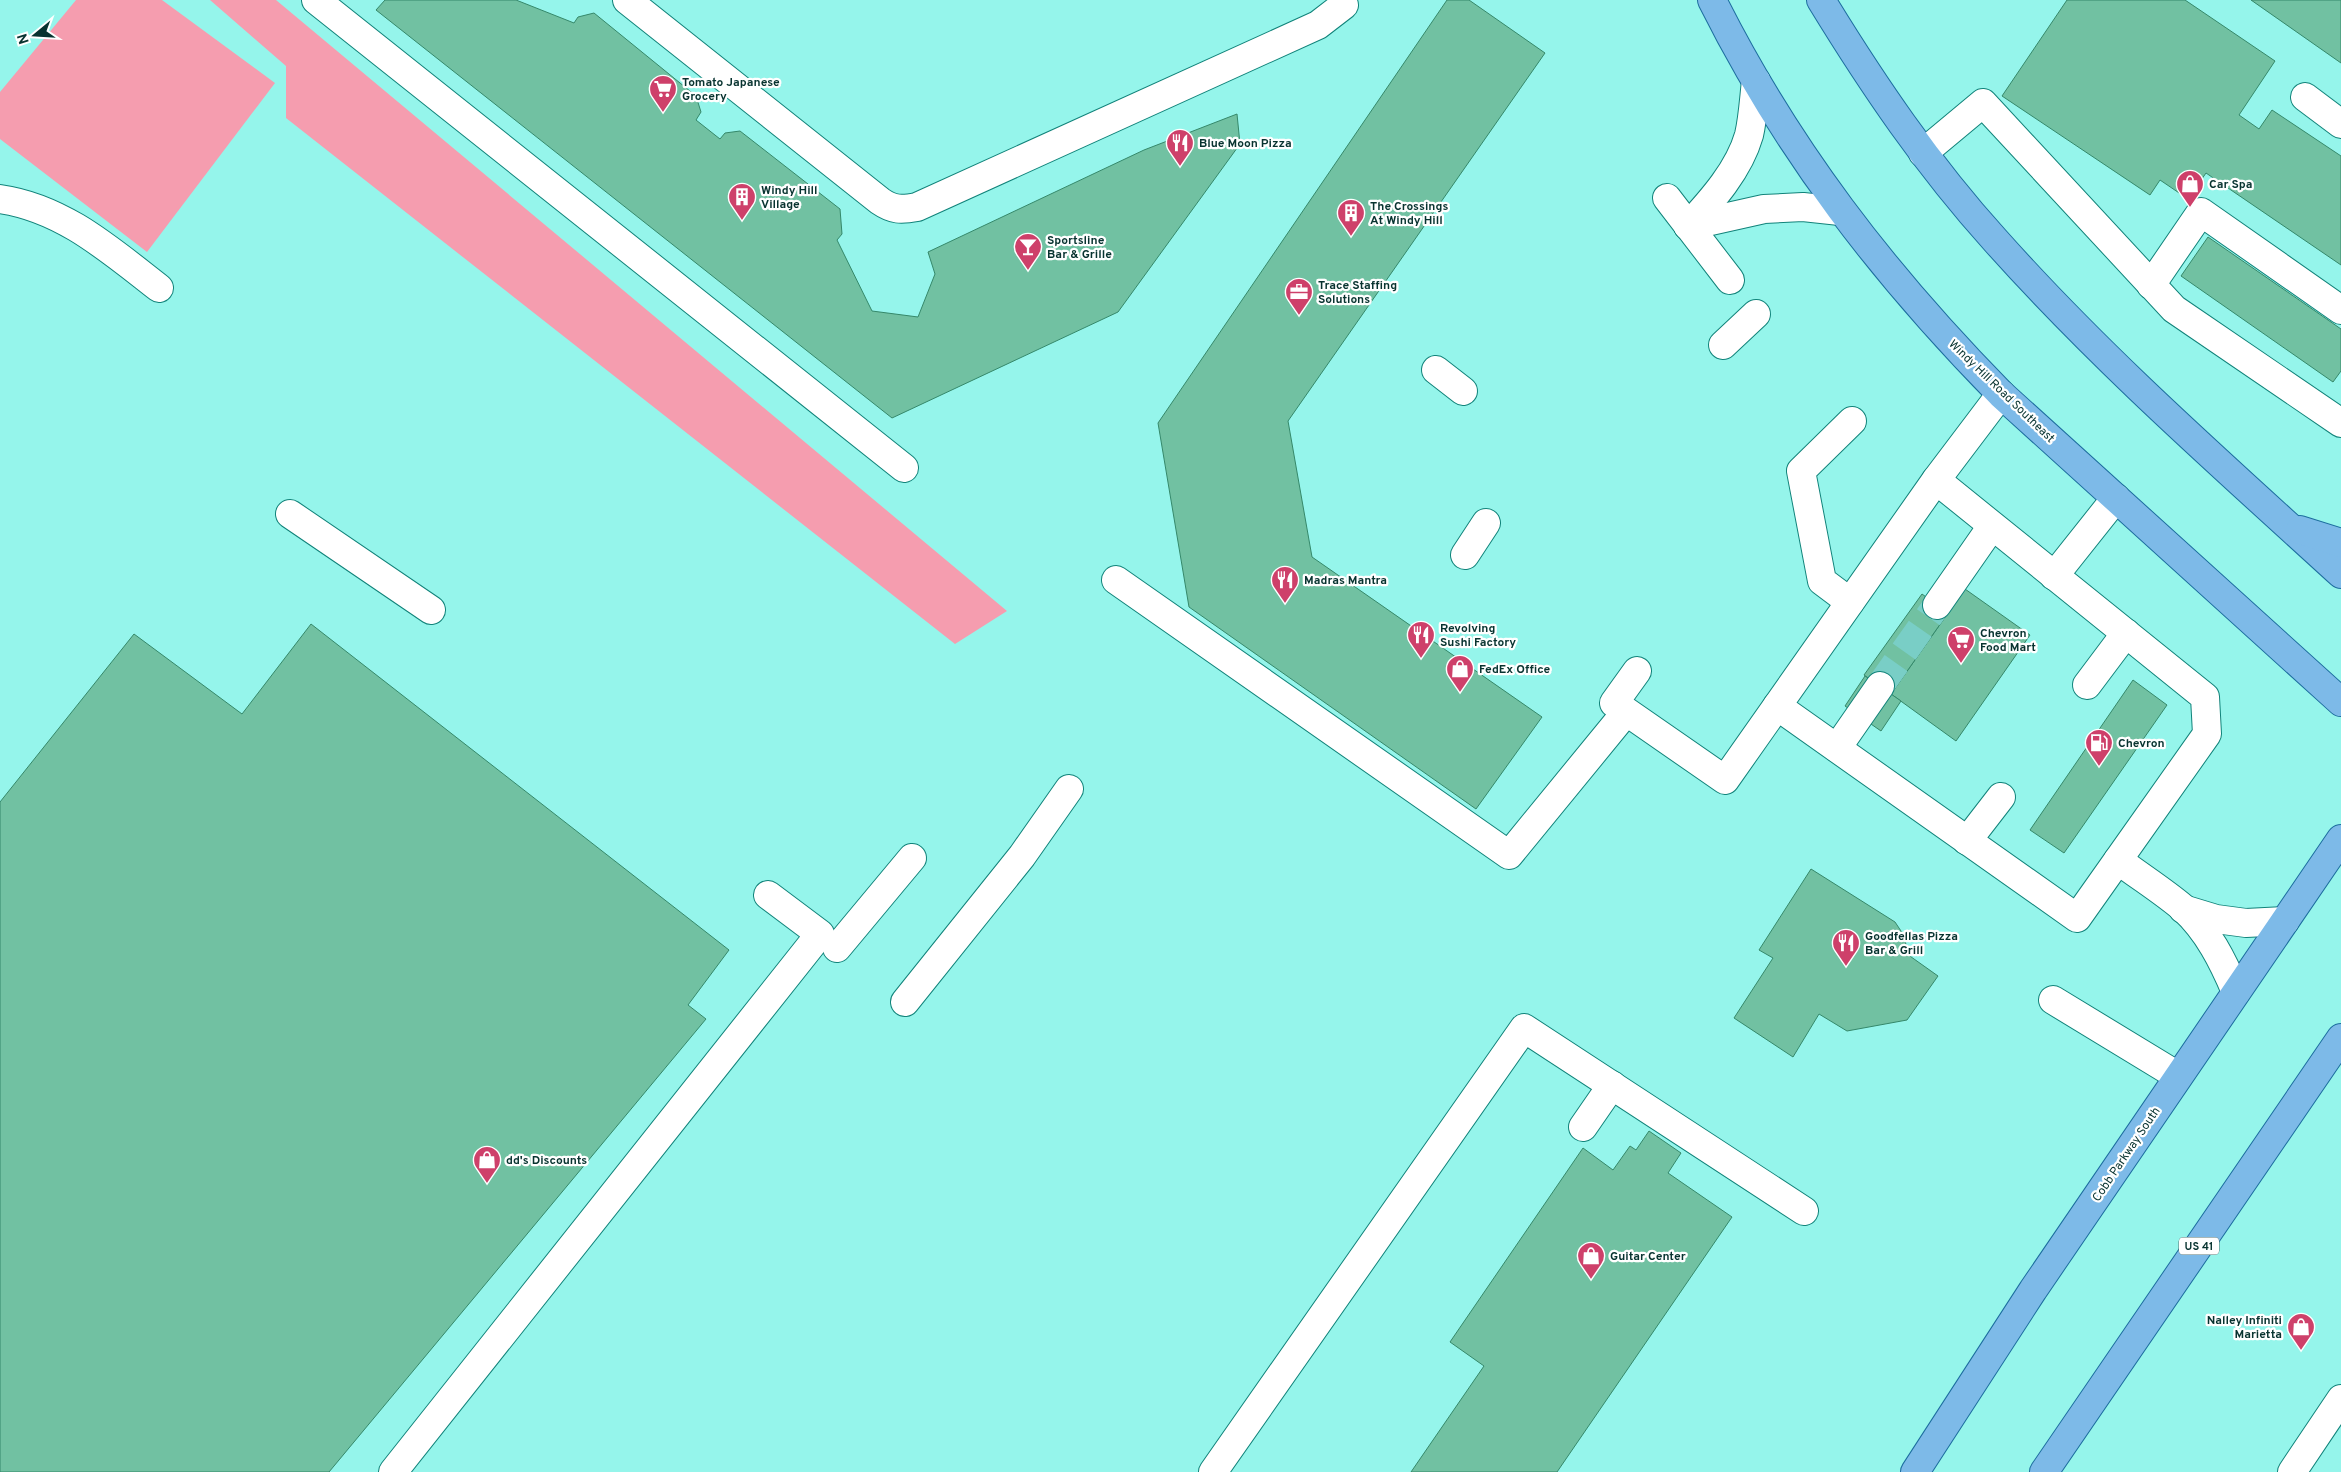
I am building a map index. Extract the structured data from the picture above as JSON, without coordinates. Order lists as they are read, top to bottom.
{
  "streets": {
    "main road": ["Windy Hill Road Southeast", "Cobb Parkway South", "US 41"]
  },
  "places": {
    "supermarket": ["Tomato Japanese Grocery", "Chevron Food Mart"],
    "restaurant": [
      "Blue Moon Pizza",
      "Madras Mantra",
      "Revolving Sushi Factory",
      "Goodfellas Pizza Bar & Grill"
    ],
    "shop": [
      "Car Spa",
      "FedEx Office",
      "dd's Discounts",
      "Guitar Center",
      "Nalley Infiniti Marietta"
    ],
    "building": ["Windy Hill Village", "The Crossings At Windy Hill"],
    "bar": ["Sportsline Bar & Grille"],
    "office": ["Trace Staffing Solutions"],
    "fuel station": ["Chevron"]
  },
  "north": "left"
}
